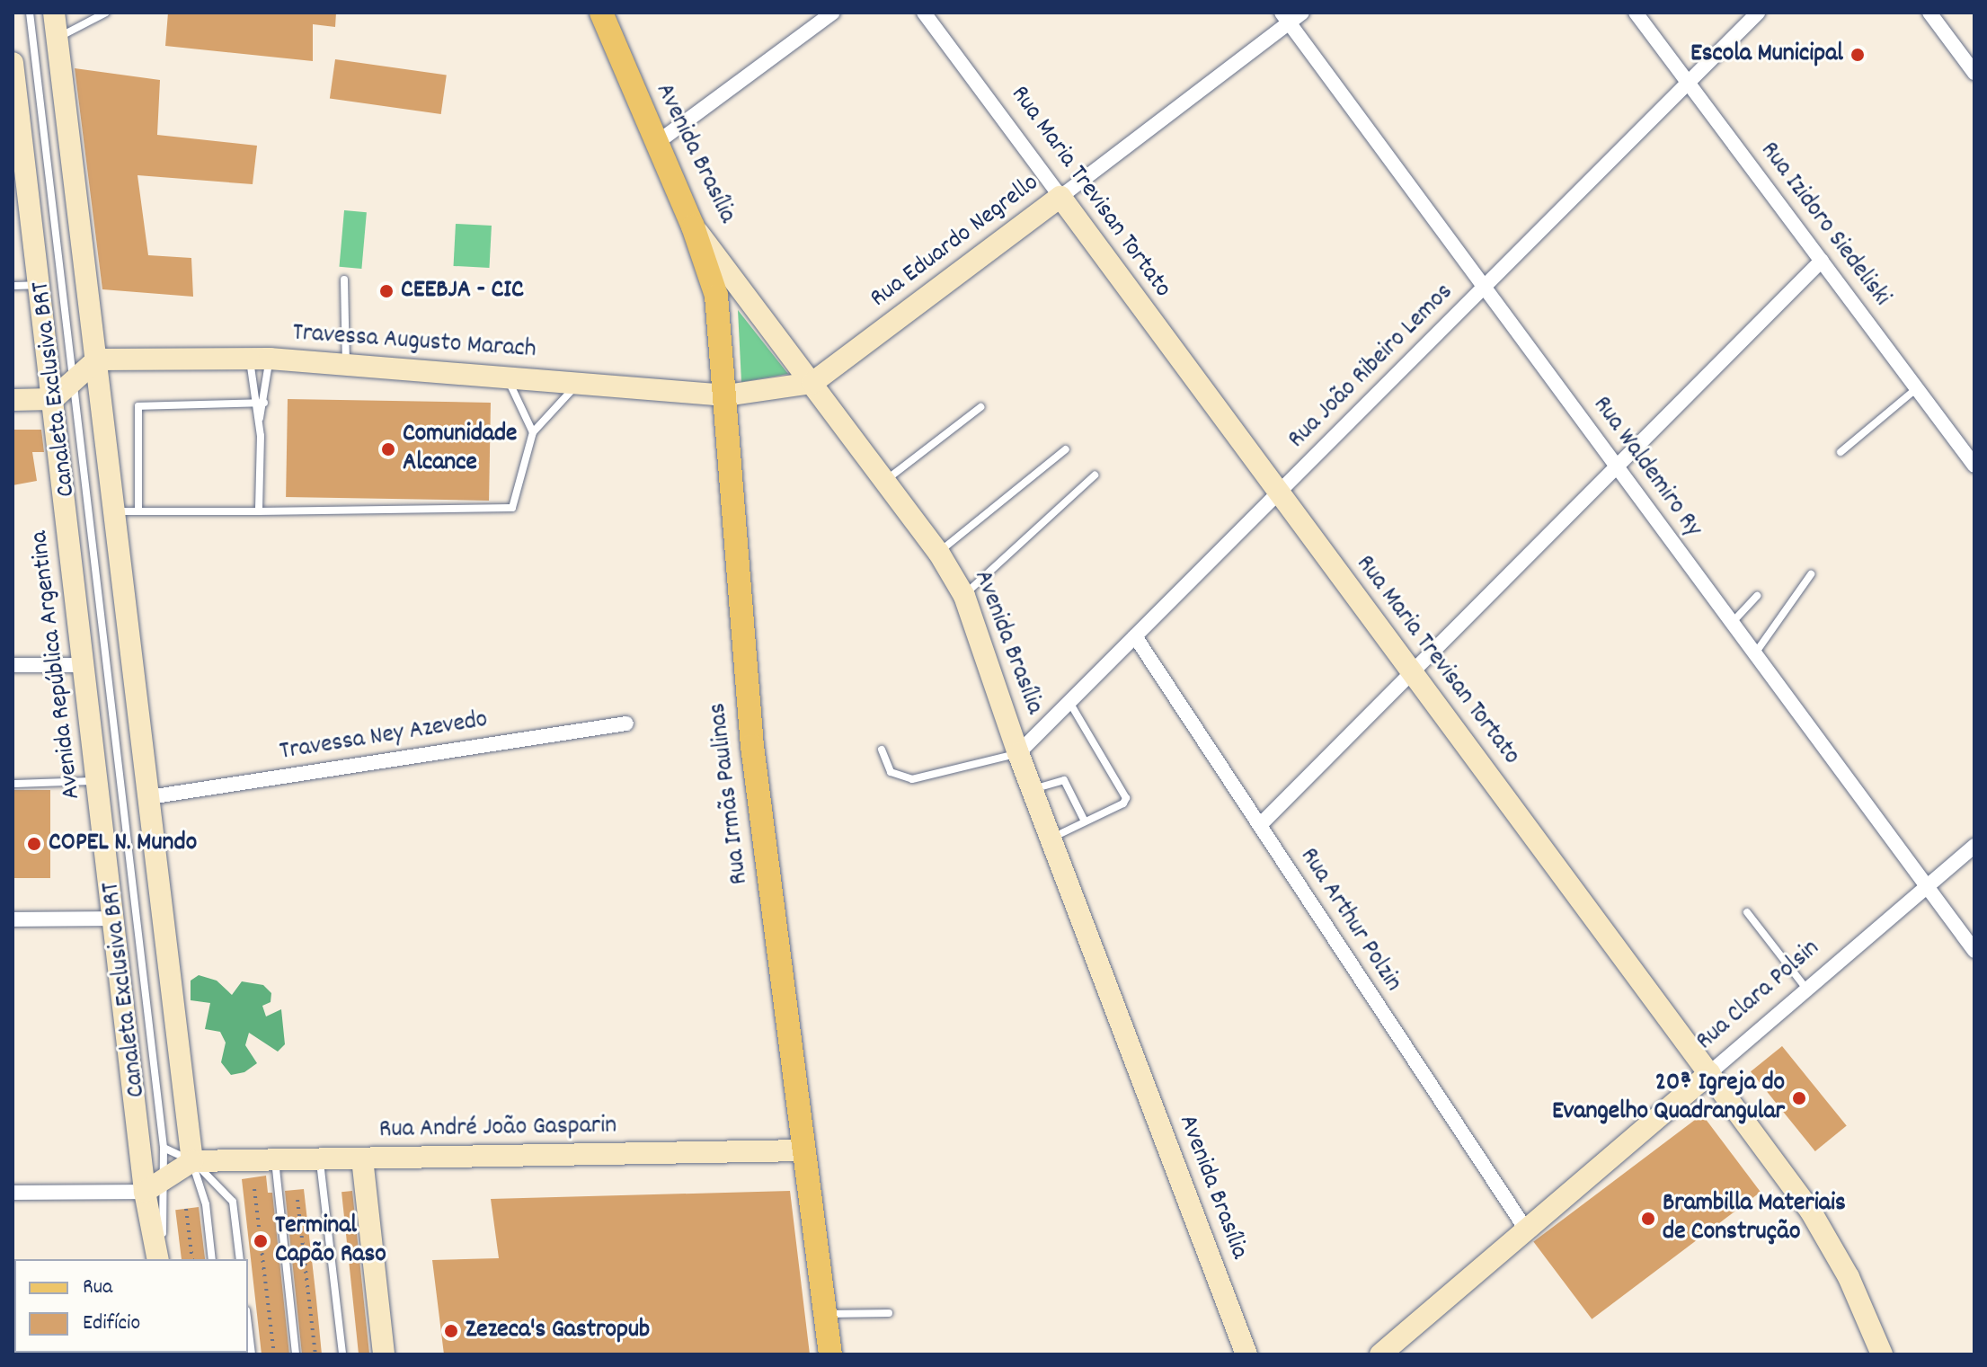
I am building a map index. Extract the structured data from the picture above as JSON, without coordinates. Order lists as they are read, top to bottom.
{
  "streets": {
    "main road": [
      "Avenida Brasília",
      "Rua Maria Trevisan Tortato",
      "Rua Eduardo Negrello",
      "Travessa Augusto Marach",
      "Avenida República Argentina",
      "Rua Irmãs Paulinas",
      "Rua Clara Polsin",
      "Rua André João Gasparin"
    ],
    "street": [
      "Rua Izidoro Siedeliski",
      "Rua João Ribeiro Lemos",
      "Rua Waldemiro Ry",
      "Travessa Ney Azevedo",
      "Rua Arthur Polzin"
    ],
    "lane": ["Canaleta Exclusiva BRT"]
  },
  "crossings": [
    ["Avenida Brasília", "Rua Eduardo Negrello"],
    ["Avenida Brasília", "Rua João Ribeiro Lemos"],
    ["Avenida Brasília", "Rua Irmãs Paulinas"],
    ["Rua Maria Trevisan Tortato", "Rua Eduardo Negrello"],
    ["Rua Maria Trevisan Tortato", "Rua João Ribeiro Lemos"],
    ["Rua Maria Trevisan Tortato", "Rua Clara Polsin"],
    ["Rua Izidoro Siedeliski", "Rua João Ribeiro Lemos"],
    ["Rua Eduardo Negrello", "Travessa Augusto Marach"],
    ["Rua Eduardo Negrello", "Rua Waldemiro Ry"],
    ["Rua Eduardo Negrello", "Rua Irmãs Paulinas"],
    ["Travessa Augusto Marach", "Rua Irmãs Paulinas"],
    ["Rua João Ribeiro Lemos", "Rua Waldemiro Ry"],
    ["Rua João Ribeiro Lemos", "Rua Arthur Polzin"],
    ["Canaleta Exclusiva BRT", "Avenida República Argentina"],
    ["Rua Waldemiro Ry", "Rua Clara Polsin"],
    ["Rua Irmãs Paulinas", "Rua André João Gasparin"],
    ["Rua Arthur Polzin", "Rua Clara Polsin"]
  ],
  "places": [
    "Escola Municipal",
    "CEEBJA - CIC",
    "Comunidade Alcance",
    "COPEL N. Mundo",
    "20ª Igreja do Evangelho Quadrangular",
    "Brambilla Materiais de Construção",
    "Terminal Capão Raso",
    "Zezeca's Gastropub"
  ],
  "legend": ["Rua", "Edifício"]
}
